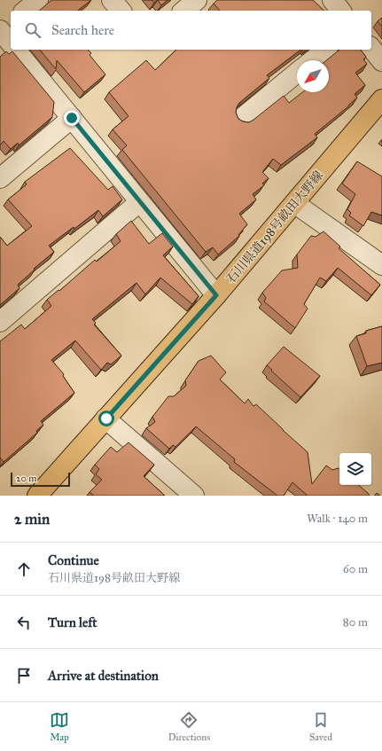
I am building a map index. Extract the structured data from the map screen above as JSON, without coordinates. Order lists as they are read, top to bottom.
{
  "streets": {
    "main road": ["石川県道198号畝田大野線"]
  },
  "scale_bar": "20 m",
  "north": "bottom left",
  "page": {
    "search": "Search here",
    "scale": "20 m",
    "heading": ["2 min", "Walk · 140 m"],
    "list": [
      ["Continue", "石川県道198号畝田大野線", "60 m"],
      ["Turn left", "80 m"],
      "Arrive at destination"
    ],
    "nav": ["Map", "Directions", "Saved"]
  }
}
